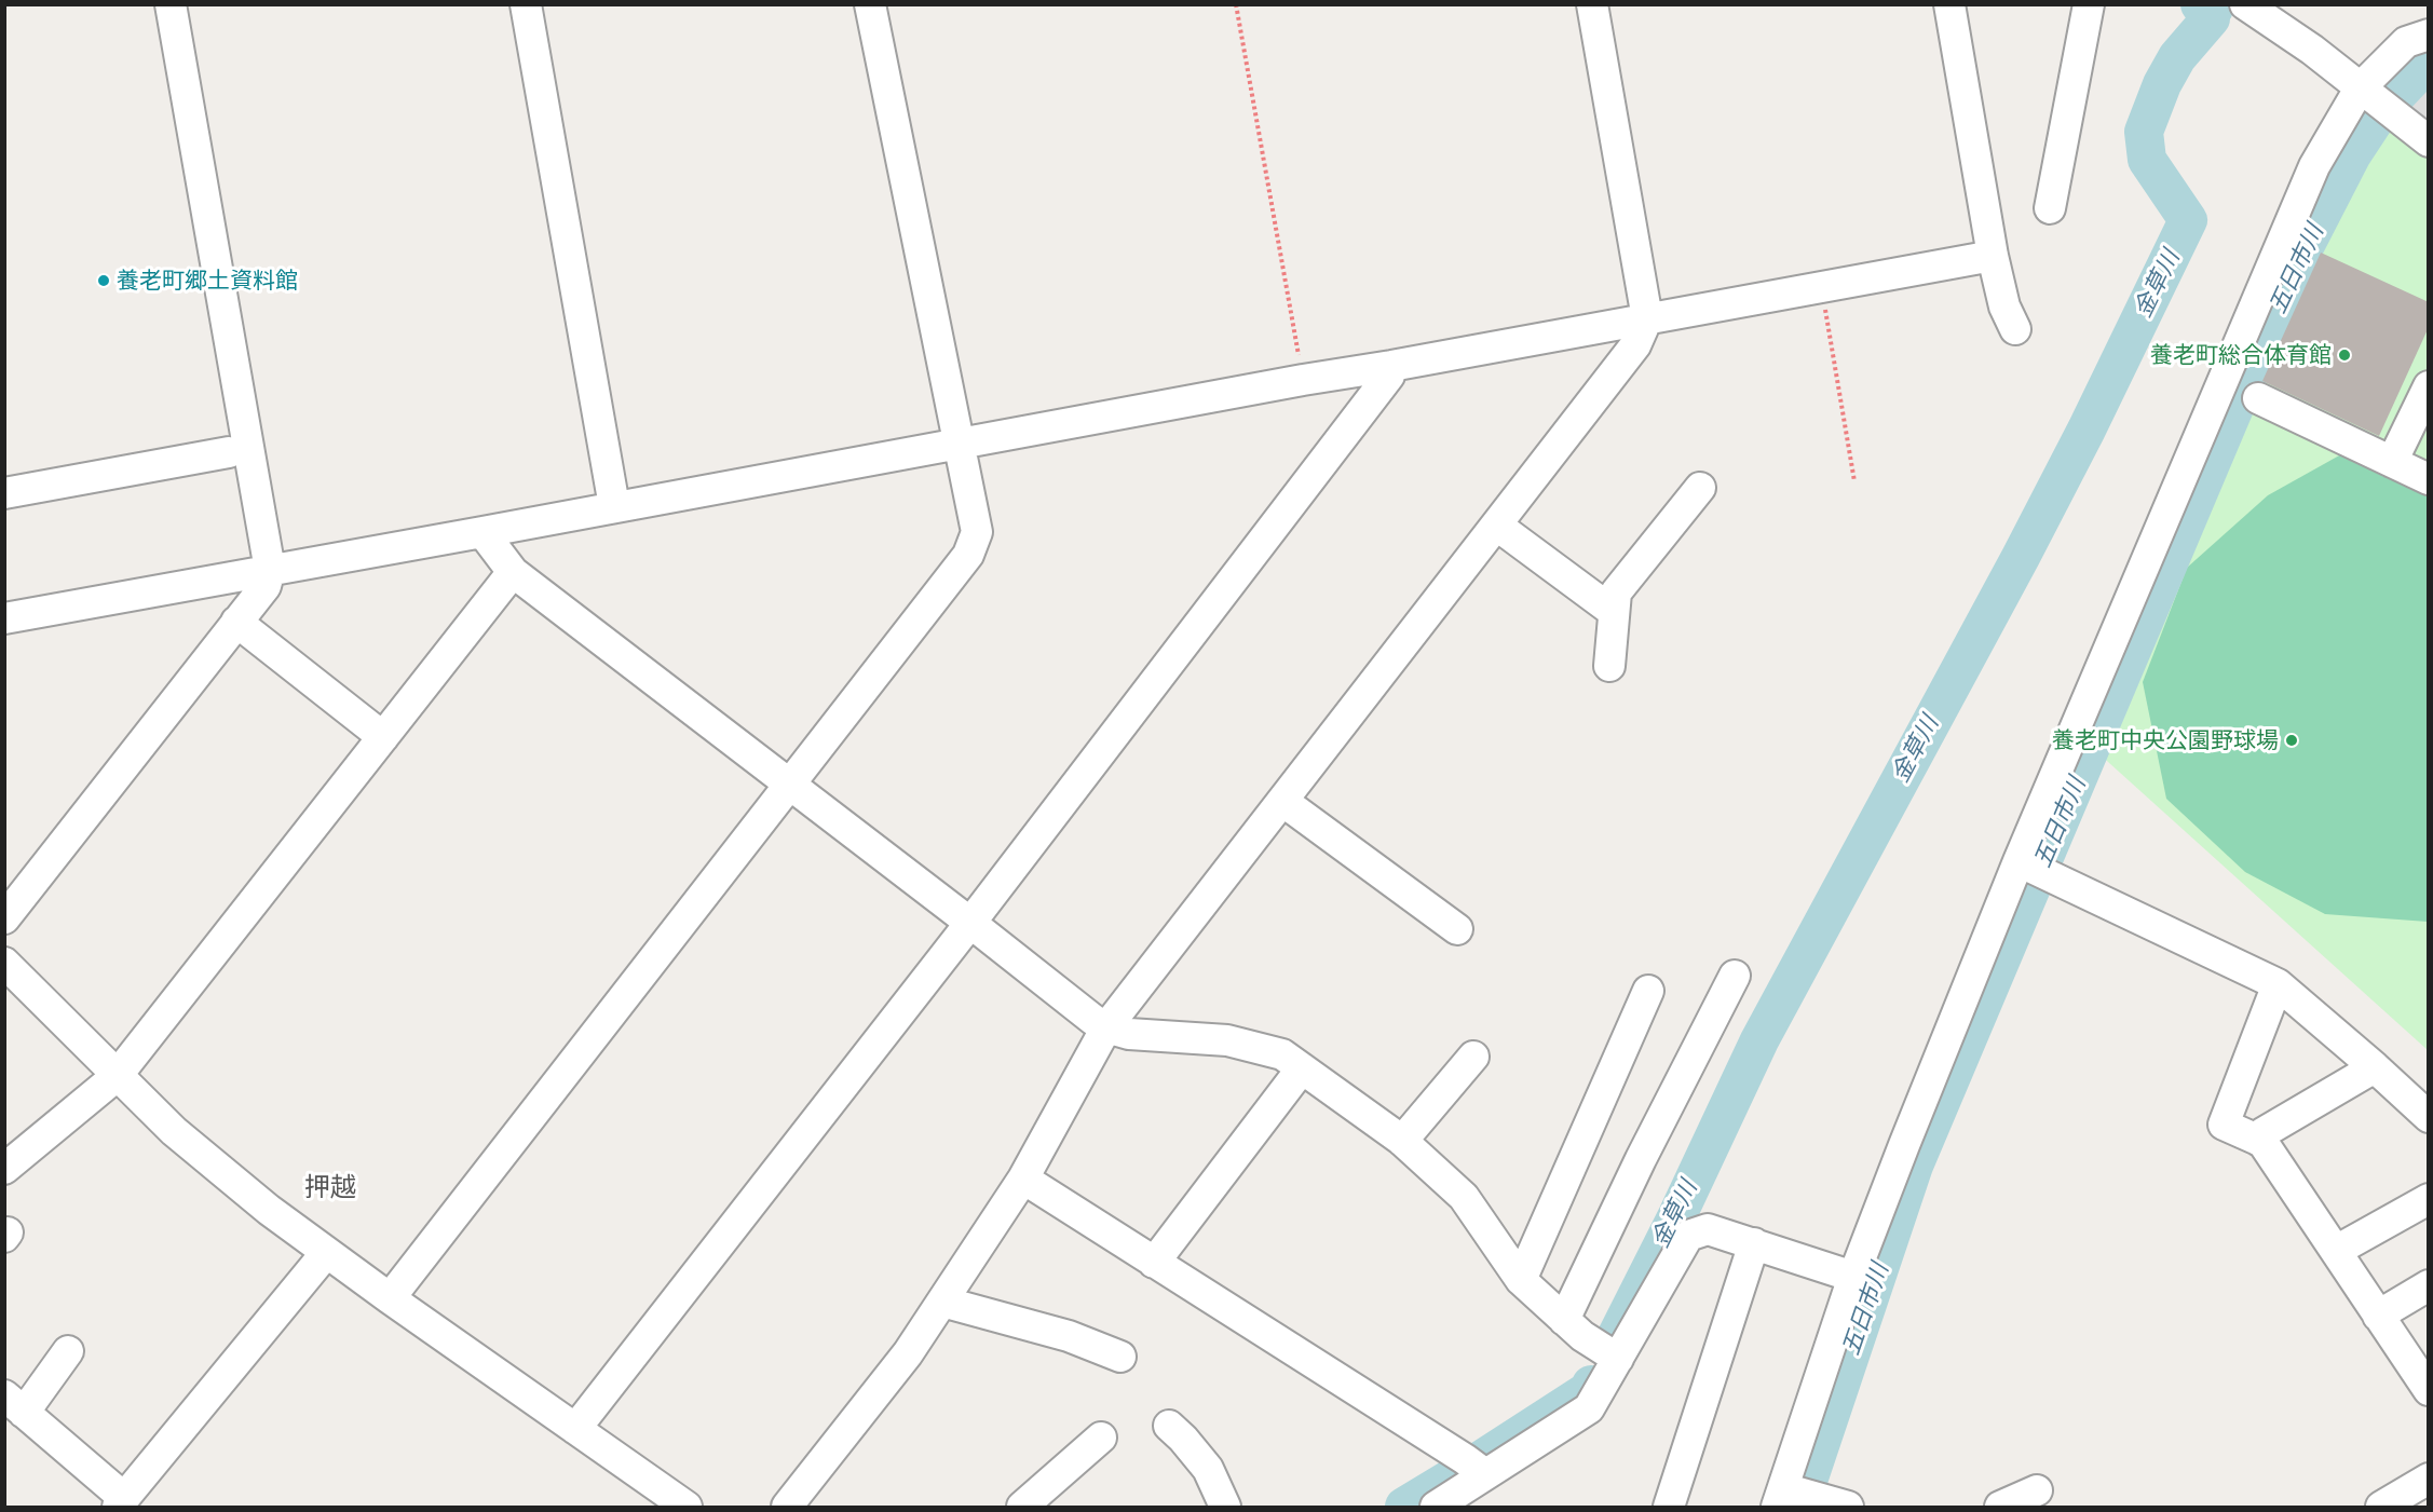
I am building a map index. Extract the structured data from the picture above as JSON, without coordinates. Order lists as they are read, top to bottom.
{
  "districts": ["押越"],
  "water": ["五日市川", "金草川"],
  "places": ["養老町郷土資料館", "養老町総合体育館", "養老町中央公園野球場"]
}
